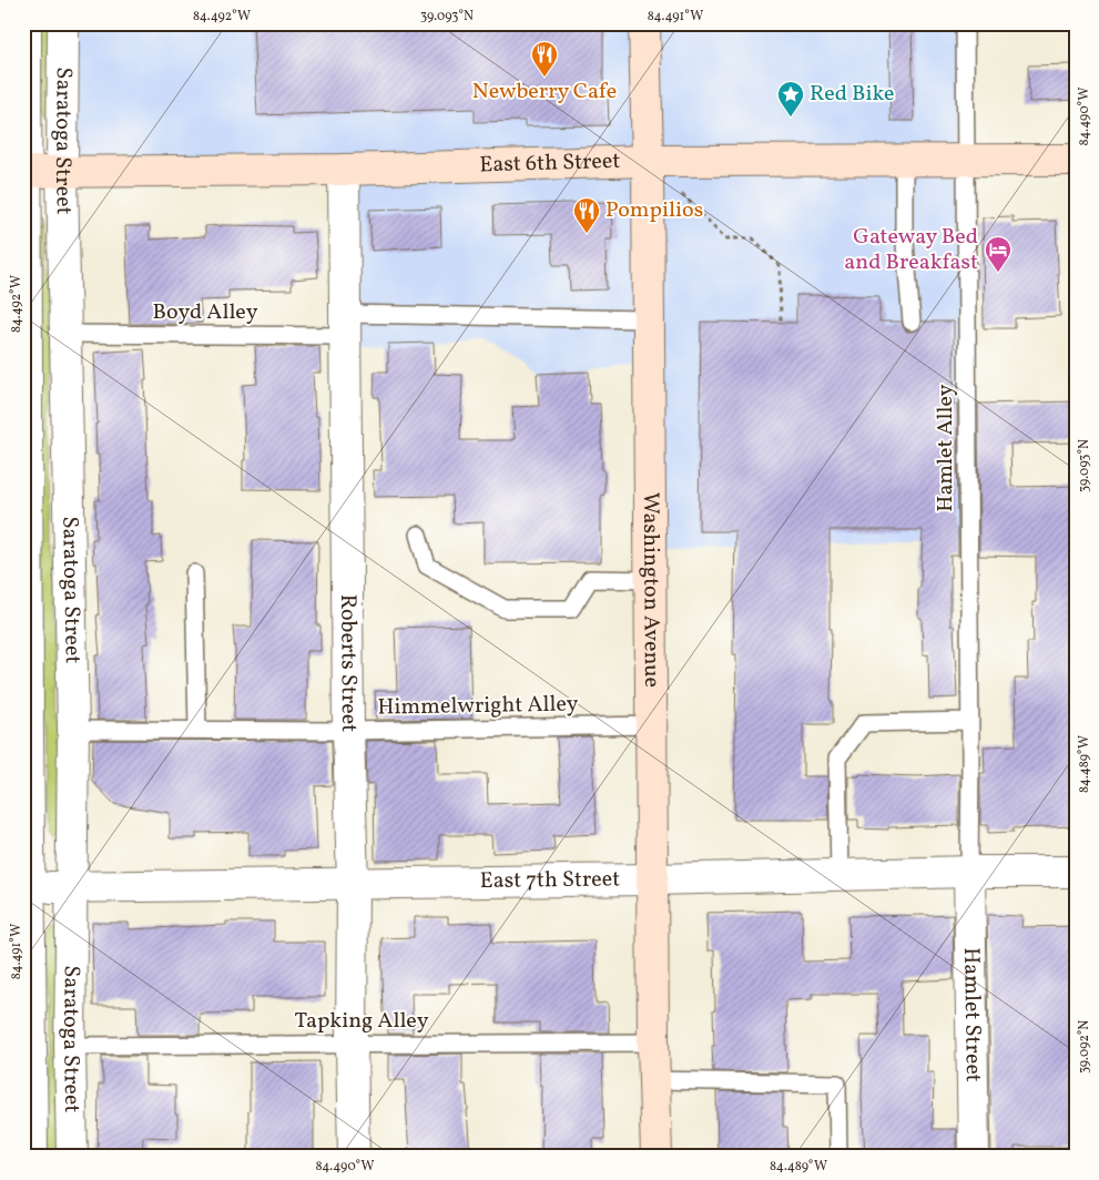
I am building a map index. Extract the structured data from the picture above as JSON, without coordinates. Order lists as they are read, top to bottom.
{
  "streets": {
    "street": [
      "Saratoga Street",
      "East 6th Street",
      "Washington Avenue",
      "Roberts Street",
      "East 7th Street",
      "Hamlet Street"
    ],
    "lane": [
      "Boyd Alley",
      "Hamlet Alley",
      "Himmelwright Alley",
      "Tapking Alley"
    ]
  },
  "crossings": [
    ["Saratoga Street", "East 6th Street"],
    ["Saratoga Street", "Boyd Alley"],
    ["Saratoga Street", "Himmelwright Alley"],
    ["Saratoga Street", "East 7th Street"],
    ["Saratoga Street", "Tapking Alley"],
    ["East 6th Street", "Hamlet Alley"],
    ["East 6th Street", "Washington Avenue"],
    ["East 6th Street", "Roberts Street"],
    ["Boyd Alley", "Washington Avenue"],
    ["Boyd Alley", "Roberts Street"],
    ["Hamlet Alley", "East 7th Street"],
    ["Hamlet Alley", "Hamlet Street"],
    ["Washington Avenue", "Himmelwright Alley"],
    ["Washington Avenue", "East 7th Street"],
    ["Washington Avenue", "Tapking Alley"],
    ["Roberts Street", "Himmelwright Alley"],
    ["Roberts Street", "East 7th Street"],
    ["Roberts Street", "Tapking Alley"],
    ["East 7th Street", "Hamlet Street"]
  ],
  "places": {
    "restaurant": ["Newberry Cafe", "Pompilios"],
    "place": ["Red Bike"],
    "hotel": ["Gateway Bed and Breakfast"]
  },
  "coordinates": [
    "84.492°W",
    "39.093°N",
    "84.491°W",
    "84.490°W",
    "84.489°W",
    "39.092°N"
  ]
}
